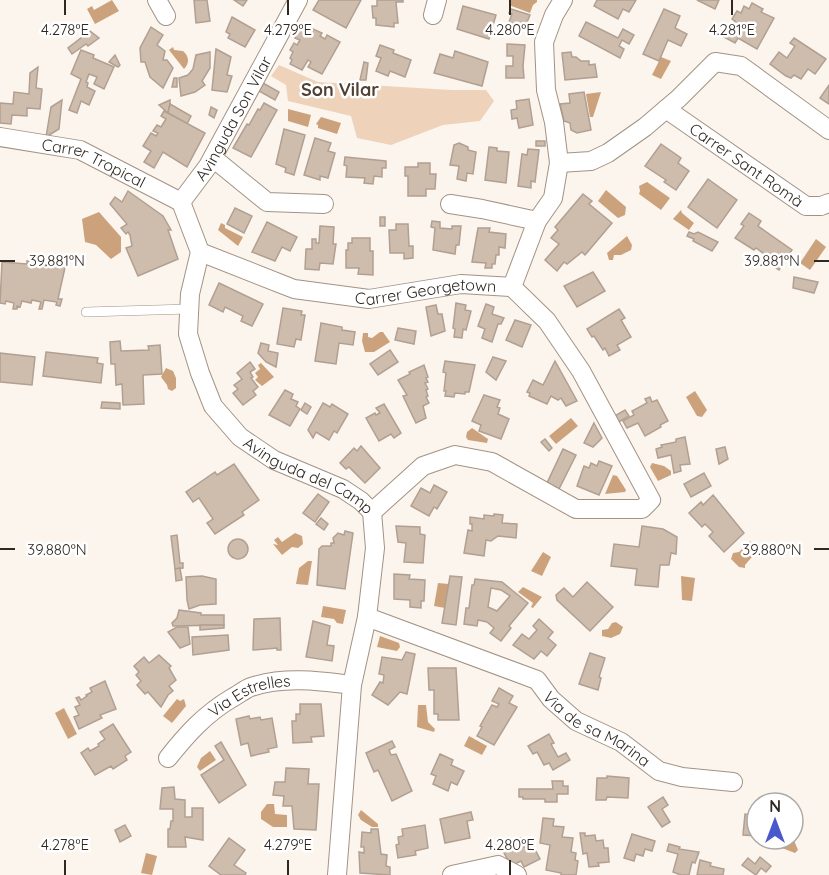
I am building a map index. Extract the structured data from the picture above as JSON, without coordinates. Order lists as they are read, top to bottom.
{
  "streets": {
    "street": [
      "Avinguda Son Vilar",
      "Carrer Sant Romà",
      "Carrer Tropical",
      "Carrer Georgetown",
      "Avinguda del Camp",
      "Via Estrelles",
      "Via de sa Marina"
    ]
  },
  "crossings": [
    ["Avinguda Son Vilar", "Carrer Tropical"],
    ["Carrer Georgetown", "Avinguda del Camp"],
    ["Avinguda del Camp", "Via Estrelles"],
    ["Avinguda del Camp", "Via de sa Marina"]
  ],
  "districts": ["Son Vilar"],
  "north": "top",
  "coordinates": [
    "4.278°E",
    "4.279°E",
    "4.280°E",
    "4.281°E",
    "39.881°N",
    "39.880°N"
  ]
}
